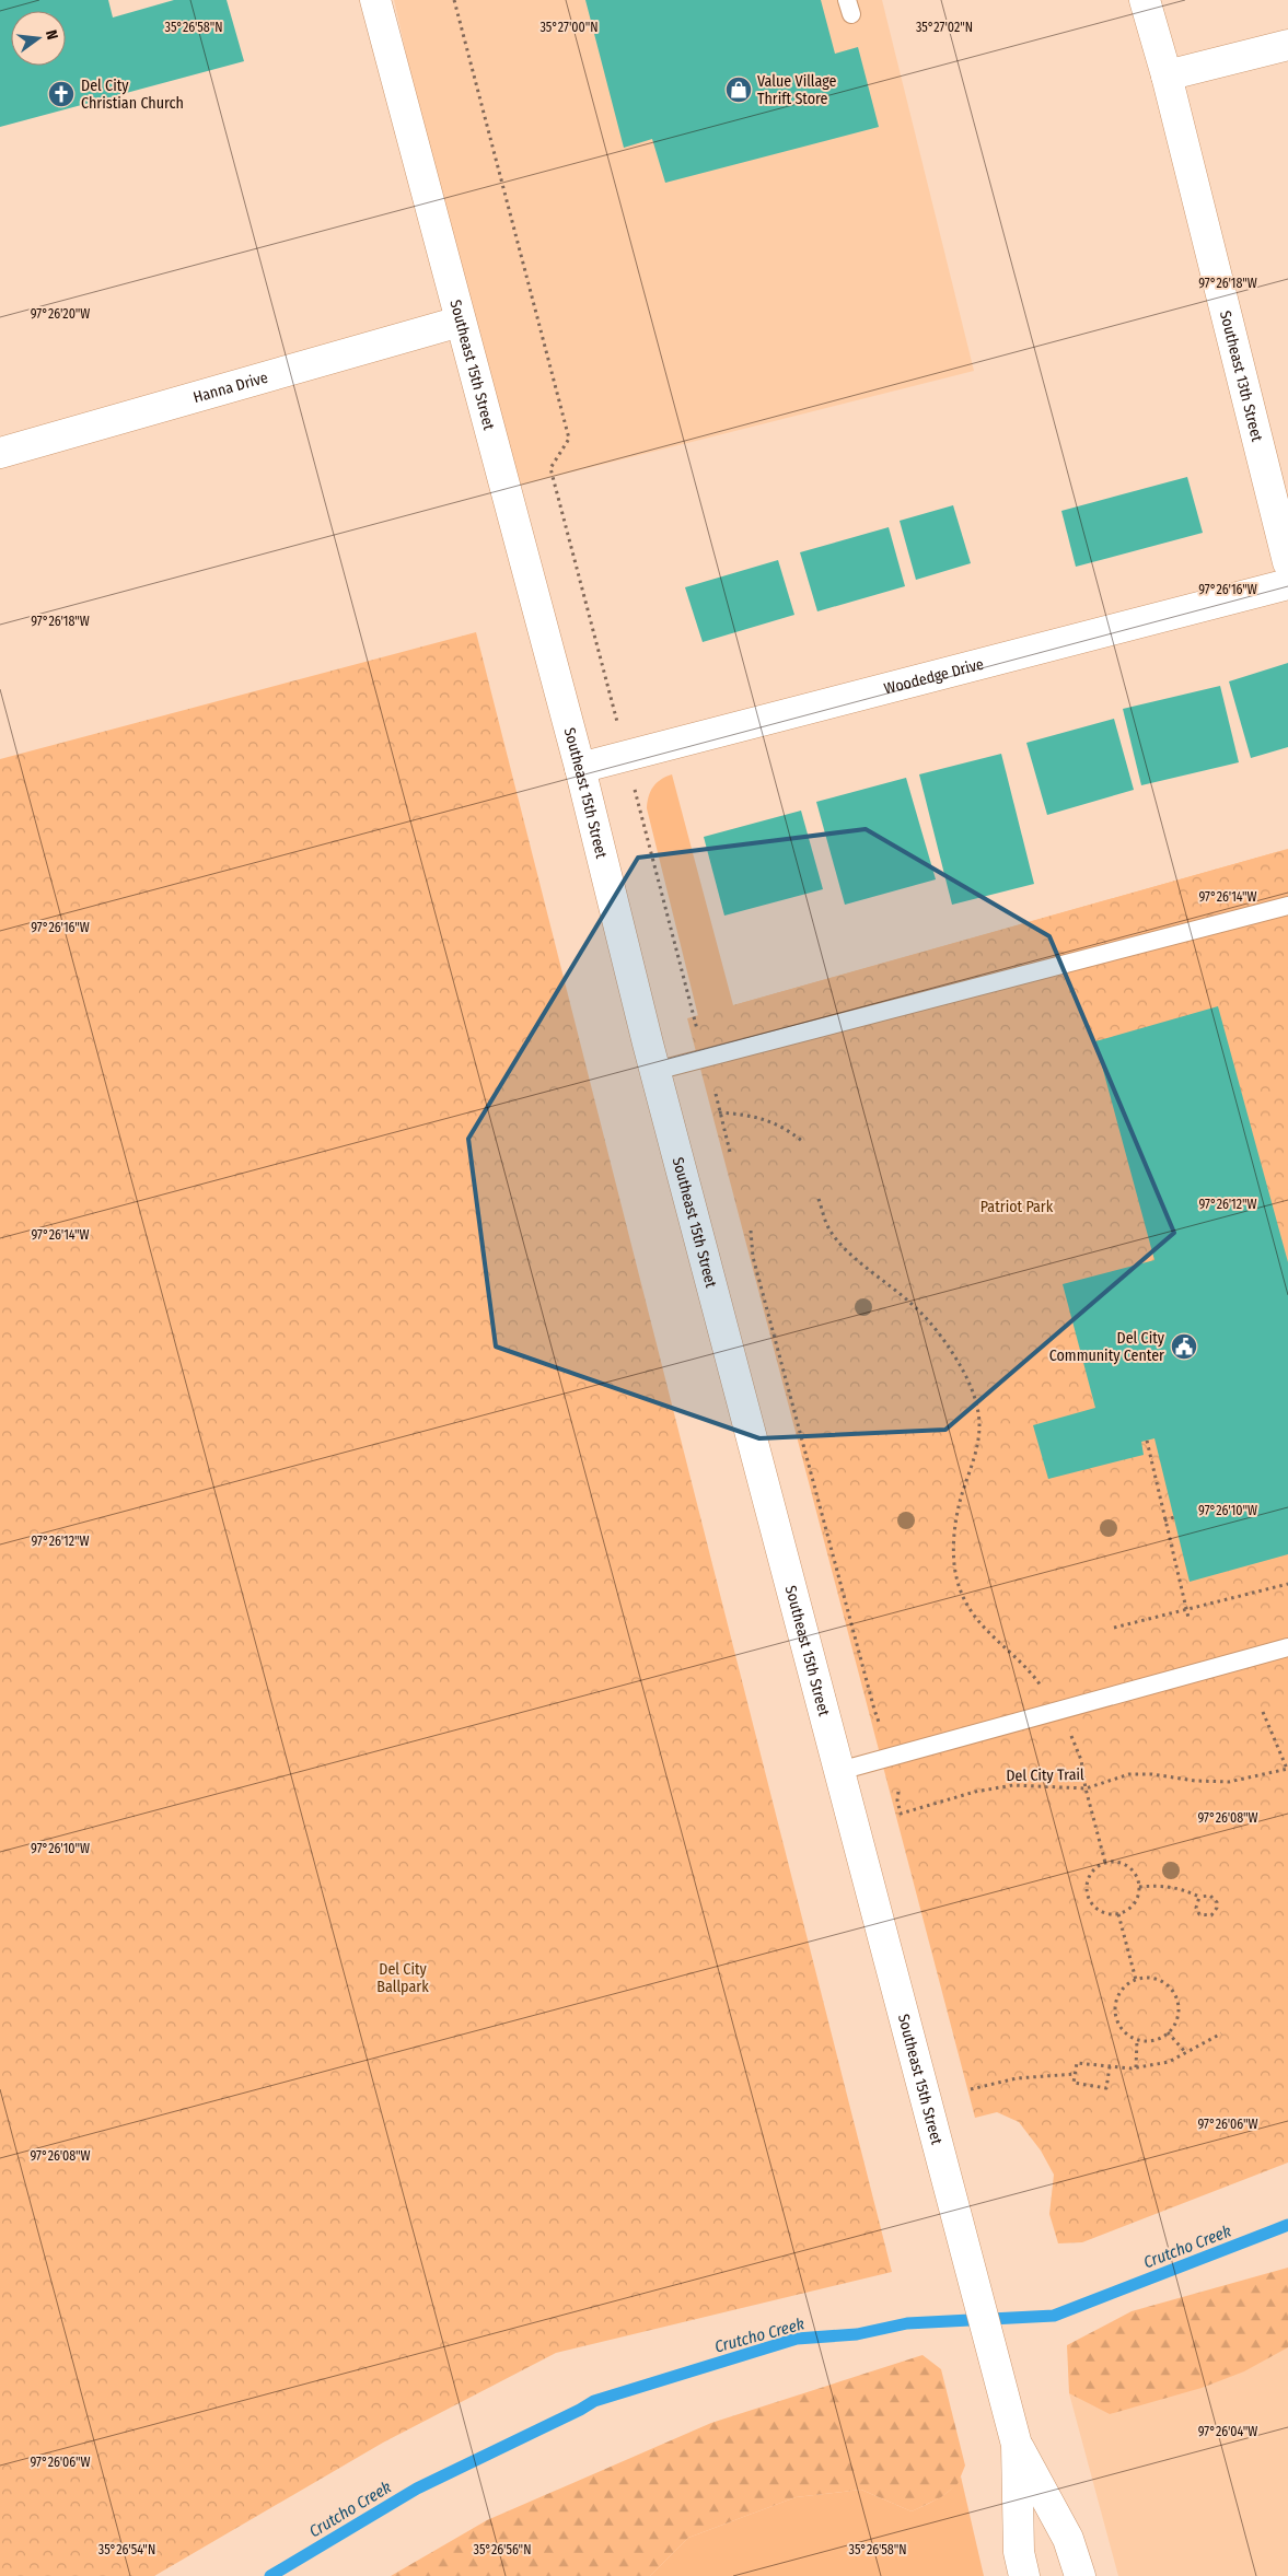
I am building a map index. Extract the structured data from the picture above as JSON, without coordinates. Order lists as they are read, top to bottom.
{
  "streets": {
    "main road": [
      "Southeast 15th Street",
      "Southeast 13th Street",
      "Hanna Drive",
      "Woodedge Drive"
    ],
    "path": ["Del City Trail"]
  },
  "crossings": [
    ["Southeast 15th Street", "Hanna Drive"],
    ["Southeast 15th Street", "Woodedge Drive"]
  ],
  "water": ["Crutcho Creek"],
  "parks": ["Patriot Park", "Del City Ballpark"],
  "places": {
    "shop": ["Value Village Thrift Store"],
    "church": ["Del City Christian Church"],
    "public building": ["Del City Community Center"]
  },
  "north": "right",
  "coordinates": [
    "35°26'58\"N",
    "35°27'00\"N",
    "35°27'02\"N",
    "97°26'18\"W",
    "97°26'20\"W",
    "97°26'16\"W",
    "97°26'14\"W",
    "97°26'12\"W",
    "97°26'10\"W",
    "97°26'08\"W",
    "97°26'06\"W",
    "97°26'04\"W",
    "35°26'54\"N",
    "35°26'56\"N"
  ]
}
